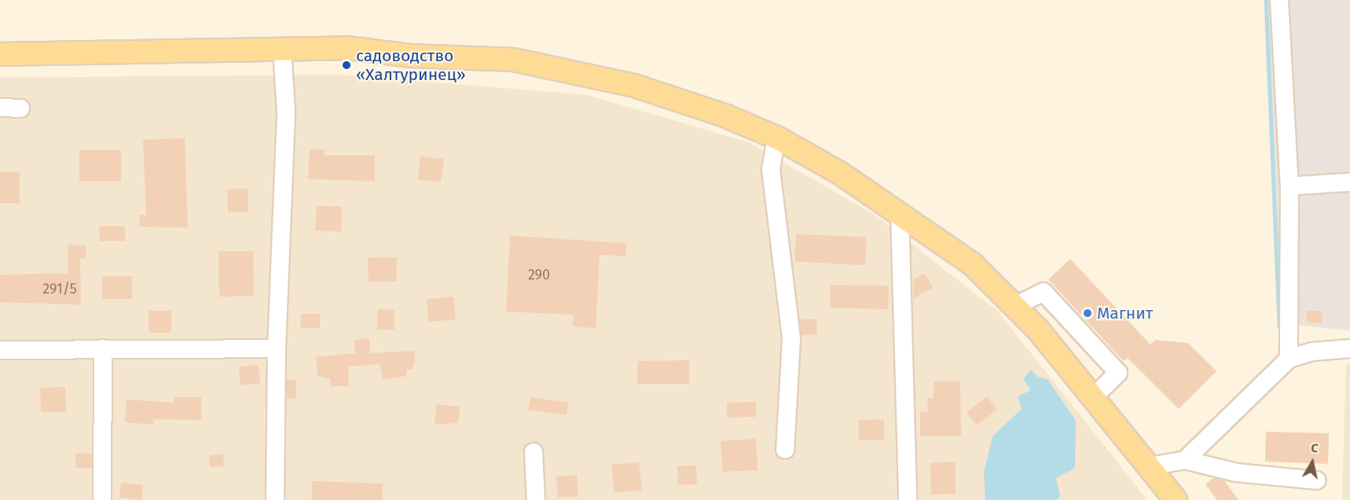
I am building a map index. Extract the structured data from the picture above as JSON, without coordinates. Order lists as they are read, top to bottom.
{
  "places": ["садоводство «Халтуринец»", "Магнит"],
  "house_numbers": ["290", "291/5"],
  "north": "top"
}
